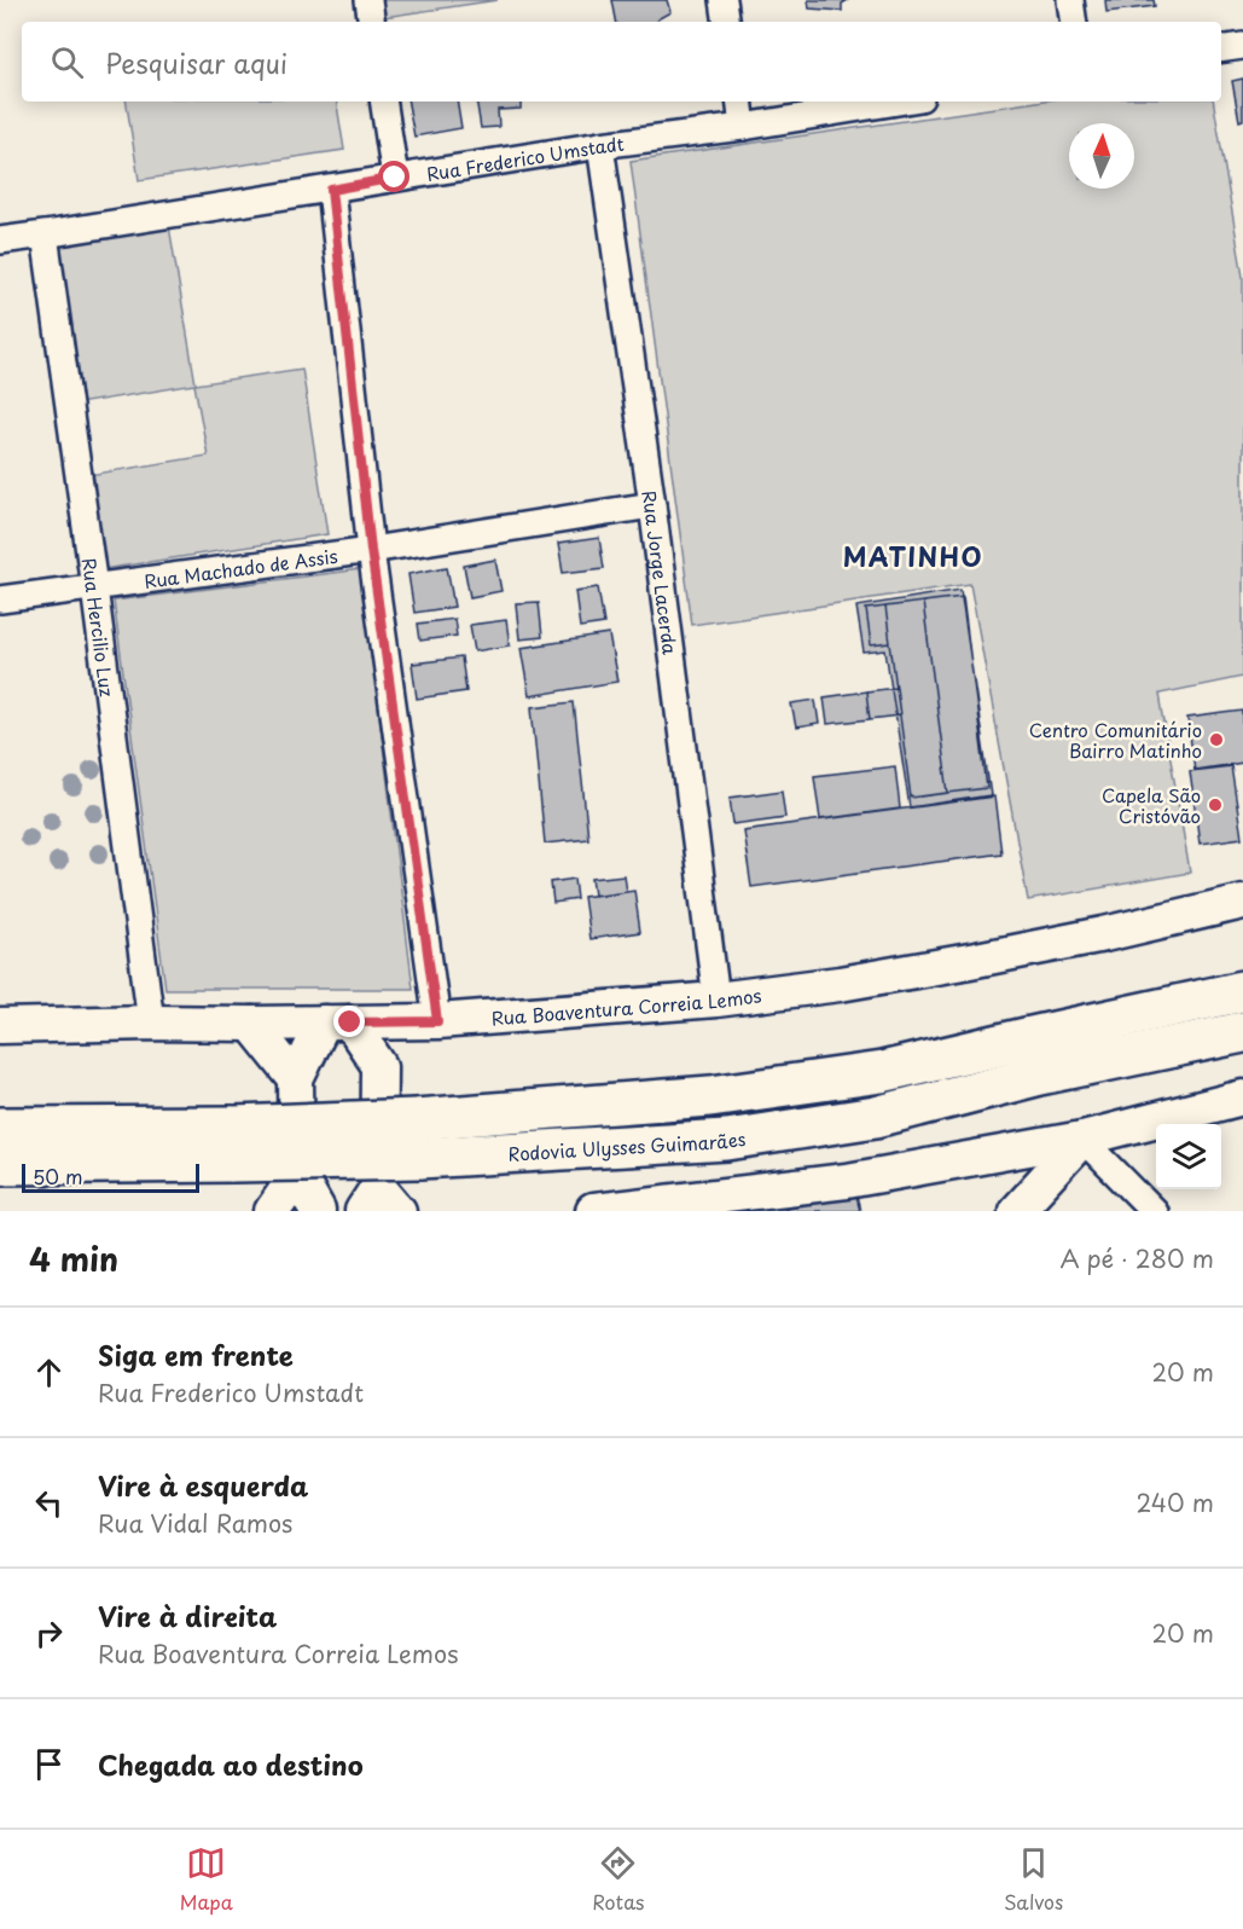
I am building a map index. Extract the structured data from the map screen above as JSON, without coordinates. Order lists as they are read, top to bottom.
{
  "streets": {
    "highway": ["Rodovia Ulysses Guimarães"],
    "street": [
      "Rua Frederico Umstadt",
      "Rua Machado de Assis",
      "Rua Jorge Lacerda",
      "Rua Hercilio Luz",
      "Rua Boaventura Correia Lemos"
    ]
  },
  "crossings": [
    ["Rua Frederico Umstadt", "Rua Jorge Lacerda"],
    ["Rua Frederico Umstadt", "Rua Hercilio Luz"],
    ["Rua Machado de Assis", "Rua Jorge Lacerda"],
    ["Rua Machado de Assis", "Rua Hercilio Luz"],
    ["Rua Jorge Lacerda", "Rua Boaventura Correia Lemos"],
    ["Rua Hercilio Luz", "Rua Boaventura Correia Lemos"]
  ],
  "districts": ["MATINHO"],
  "places": ["Centro Comunitário Bairro Matinho", "Capela São Cristóvão"],
  "scale_bar": "50 m",
  "north": "top",
  "page": {
    "search": "Pesquisar aqui",
    "scale": "50 m",
    "heading": ["4 min", "A pé · 280 m"],
    "list": [
      ["Siga em frente", "Rua Frederico Umstadt", "20 m"],
      ["Vire à esquerda", "Rua Vidal Ramos", "240 m"],
      ["Vire à direita", "Rua Boaventura Correia Lemos", "20 m"],
      "Chegada ao destino"
    ],
    "nav": ["Mapa", "Rotas", "Salvos"]
  }
}
